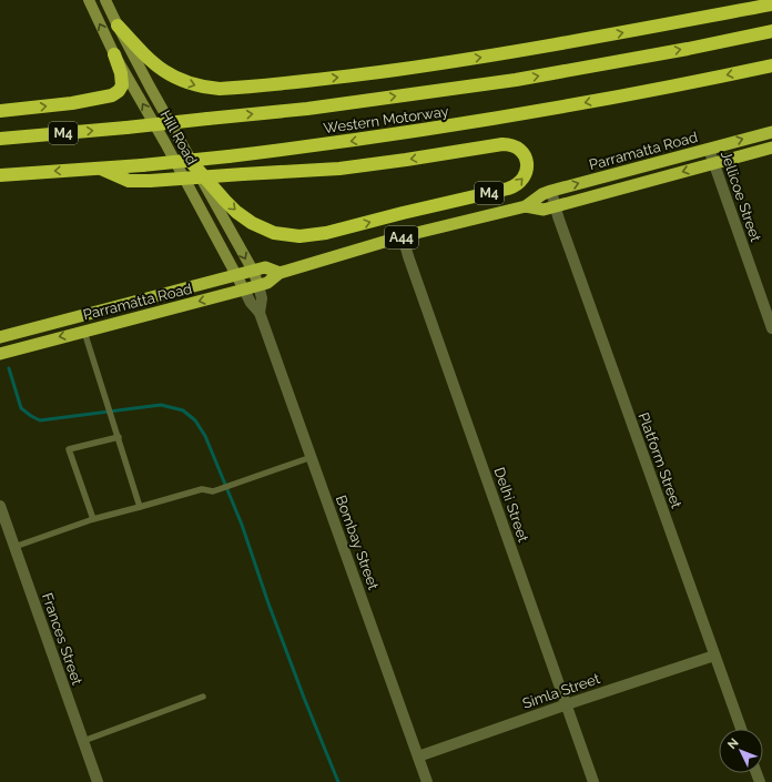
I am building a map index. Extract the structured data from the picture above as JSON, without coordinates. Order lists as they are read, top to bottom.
{
  "streets": {
    "highway": [
      "Western Motorway",
      "M4",
      "Parramatta Road",
      "A44"
    ],
    "main road": ["Hill Road"],
    "street": [
      "Jellicoe Street",
      "Platform Street",
      "Delhi Street",
      "Bombay Street",
      "Frances Street",
      "Simla Street"
    ]
  },
  "crossings": [
    ["Western Motorway", "M4"],
    ["M4", "Hill Road"],
    ["Hill Road", "Parramatta Road"],
    ["Hill Road", "Bombay Street"],
    ["Parramatta Road", "Jellicoe Street"],
    ["Parramatta Road", "Platform Street"],
    ["Parramatta Road", "Delhi Street"],
    ["Parramatta Road", "Bombay Street"],
    ["Platform Street", "Simla Street"],
    ["Delhi Street", "Simla Street"],
    ["Bombay Street", "Simla Street"]
  ],
  "north": "top left"
}
